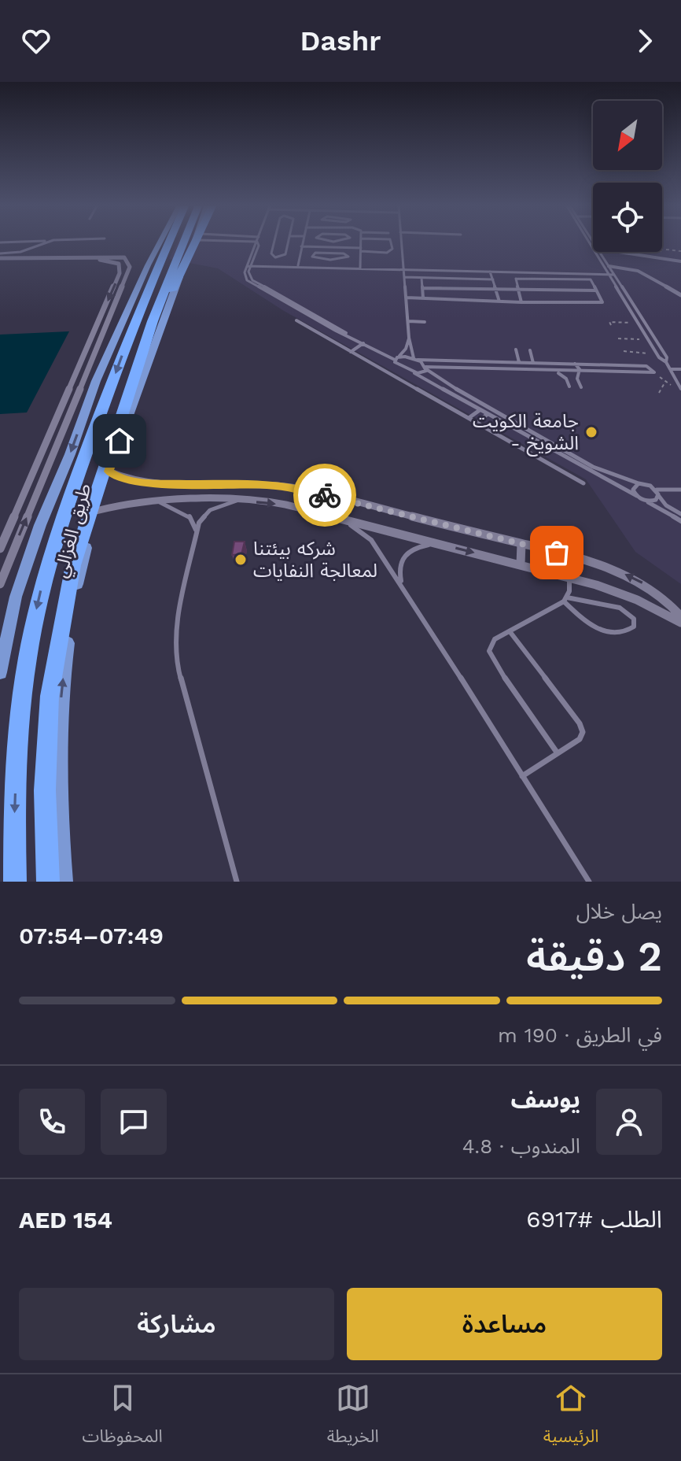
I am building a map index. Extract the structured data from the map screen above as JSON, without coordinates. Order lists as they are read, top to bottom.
{
  "streets": {
    "main road": ["طريق الغزالي"]
  },
  "places": ["جامعة الكويت - الشويخ", "شركه بيئتنا لمعالجة النفايات"],
  "north": "bottom left",
  "page": {
    "header": "Dashr",
    "heading": ["2 دقيقة", "يصل خلال", "07:49–07:54"],
    "panel": [
      "يوسف",
      "المندوب · 4.8",
      "الطلب #6917",
      "AED 154"
    ],
    "bar": "في الطريق · 190 m",
    "buttons": ["مساعدة", "مشاركة"],
    "tabs": ["الرئيسية", "الخريطة", "المحفوظات"]
  }
}
